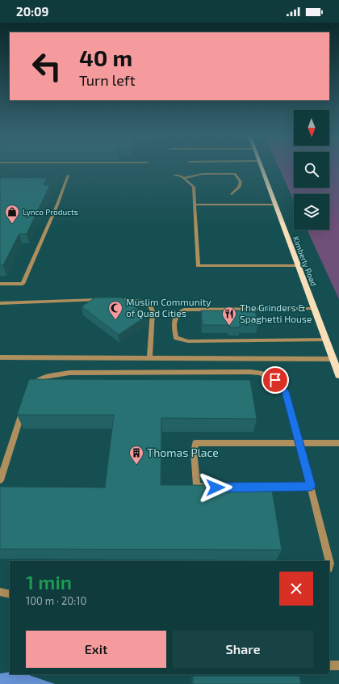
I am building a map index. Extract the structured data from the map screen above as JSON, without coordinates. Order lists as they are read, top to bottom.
{
  "streets": {
    "main road": ["Kimberly Road"]
  },
  "places": {
    "shop": ["Lynco Products"],
    "mosque": ["Muslim Community of Quad Cities"],
    "restaurant": ["The Grinders & Spaghetti House"],
    "building": ["Thomas Place"]
  },
  "north": "bottom",
  "page": {
    "status": "20:09",
    "turn": ["40 m", "Turn left"],
    "heading": ["1 min", "100 m · 20:10"],
    "buttons": ["Exit", "Share"]
  }
}
